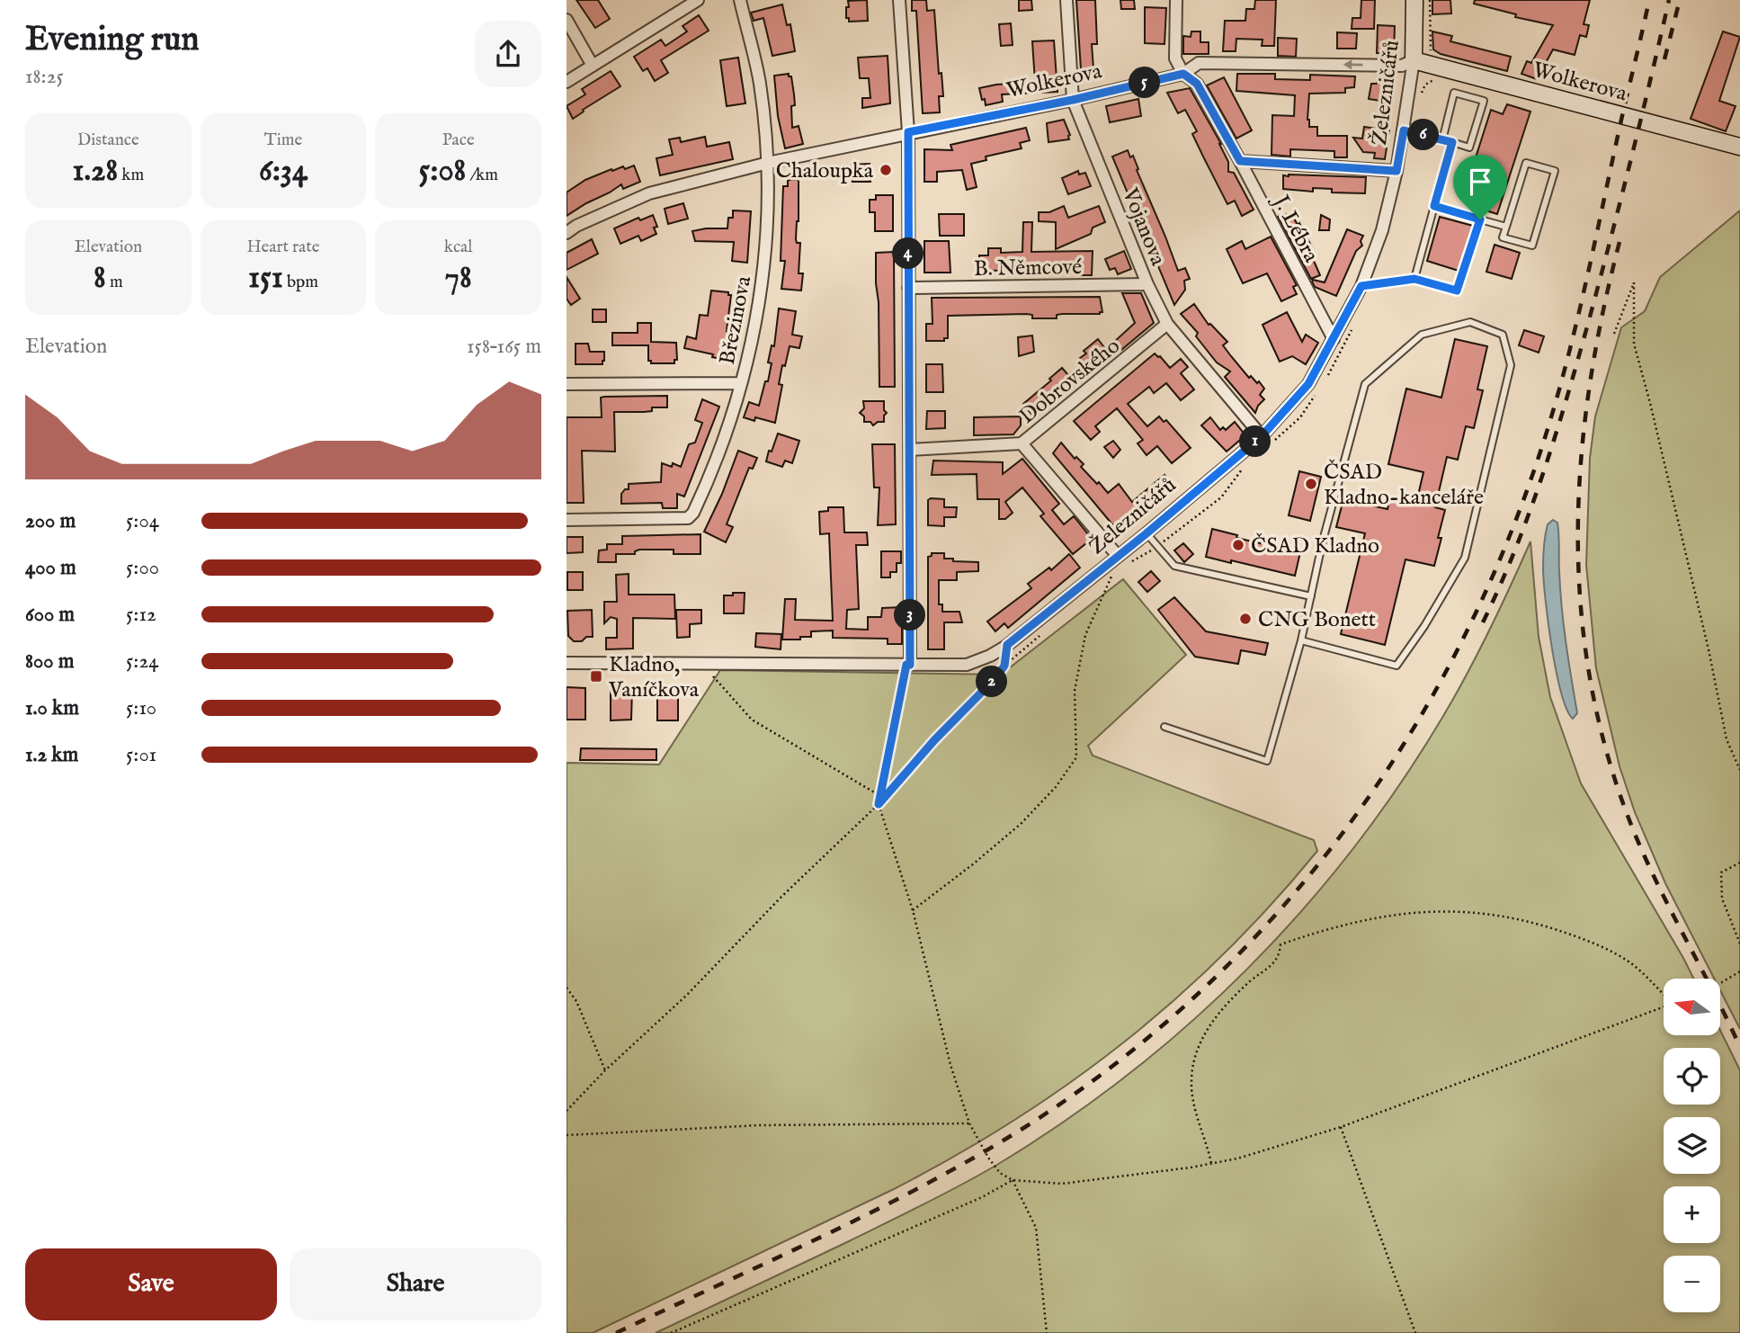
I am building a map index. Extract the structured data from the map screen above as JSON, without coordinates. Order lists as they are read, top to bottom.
{
  "streets": {
    "main road": ["Wolkerova", "Železničářů"],
    "street": [
      "Vojanova",
      "J. Lébra",
      "B. Němcové",
      "Březinova",
      "Dobrovského"
    ]
  },
  "crossings": [
    ["Wolkerova", "Železničářů"],
    ["Wolkerova", "Vojanova"],
    ["Wolkerova", "J. Lébra"],
    ["Wolkerova", "Březinova"],
    ["Železničářů", "Vojanova"],
    ["Železničářů", "J. Lébra"],
    ["Vojanova", "B. Němcové"],
    ["Vojanova", "Dobrovského"]
  ],
  "places": {
    "other": [
      "Chaloupka",
      "ČSAD Kladno-kanceláře",
      "ČSAD Kladno",
      "CNG Bonett"
    ],
    "transit": ["Kladno, Vaníčkova"]
  },
  "north": "left",
  "page": {
    "heading": ["Evening run", "18:25"],
    "pins": [
      "5",
      "6",
      "4",
      "1",
      "3",
      "2"
    ],
    "stats": [
      ["Distance", "1.28 km"],
      ["Time", "6:34"],
      ["Pace", "5:08 /km"],
      ["Elevation", "8 m"],
      ["Heart rate", "151 bpm"],
      ["kcal", "78"]
    ],
    "chart": ["Elevation", "158–165 m"],
    "list": [
      {
        "name": "200 m",
        "note": "5:04"
      },
      {
        "name": "400 m",
        "note": "5:00"
      },
      {
        "name": "600 m",
        "note": "5:12"
      },
      {
        "name": "800 m",
        "note": "5:24"
      },
      {
        "name": "1.0 km",
        "note": "5:10"
      },
      {
        "name": "1.2 km",
        "note": "5:01"
      }
    ],
    "map_buttons": ["+", "−"],
    "buttons": ["Save", "Share"]
  }
}
